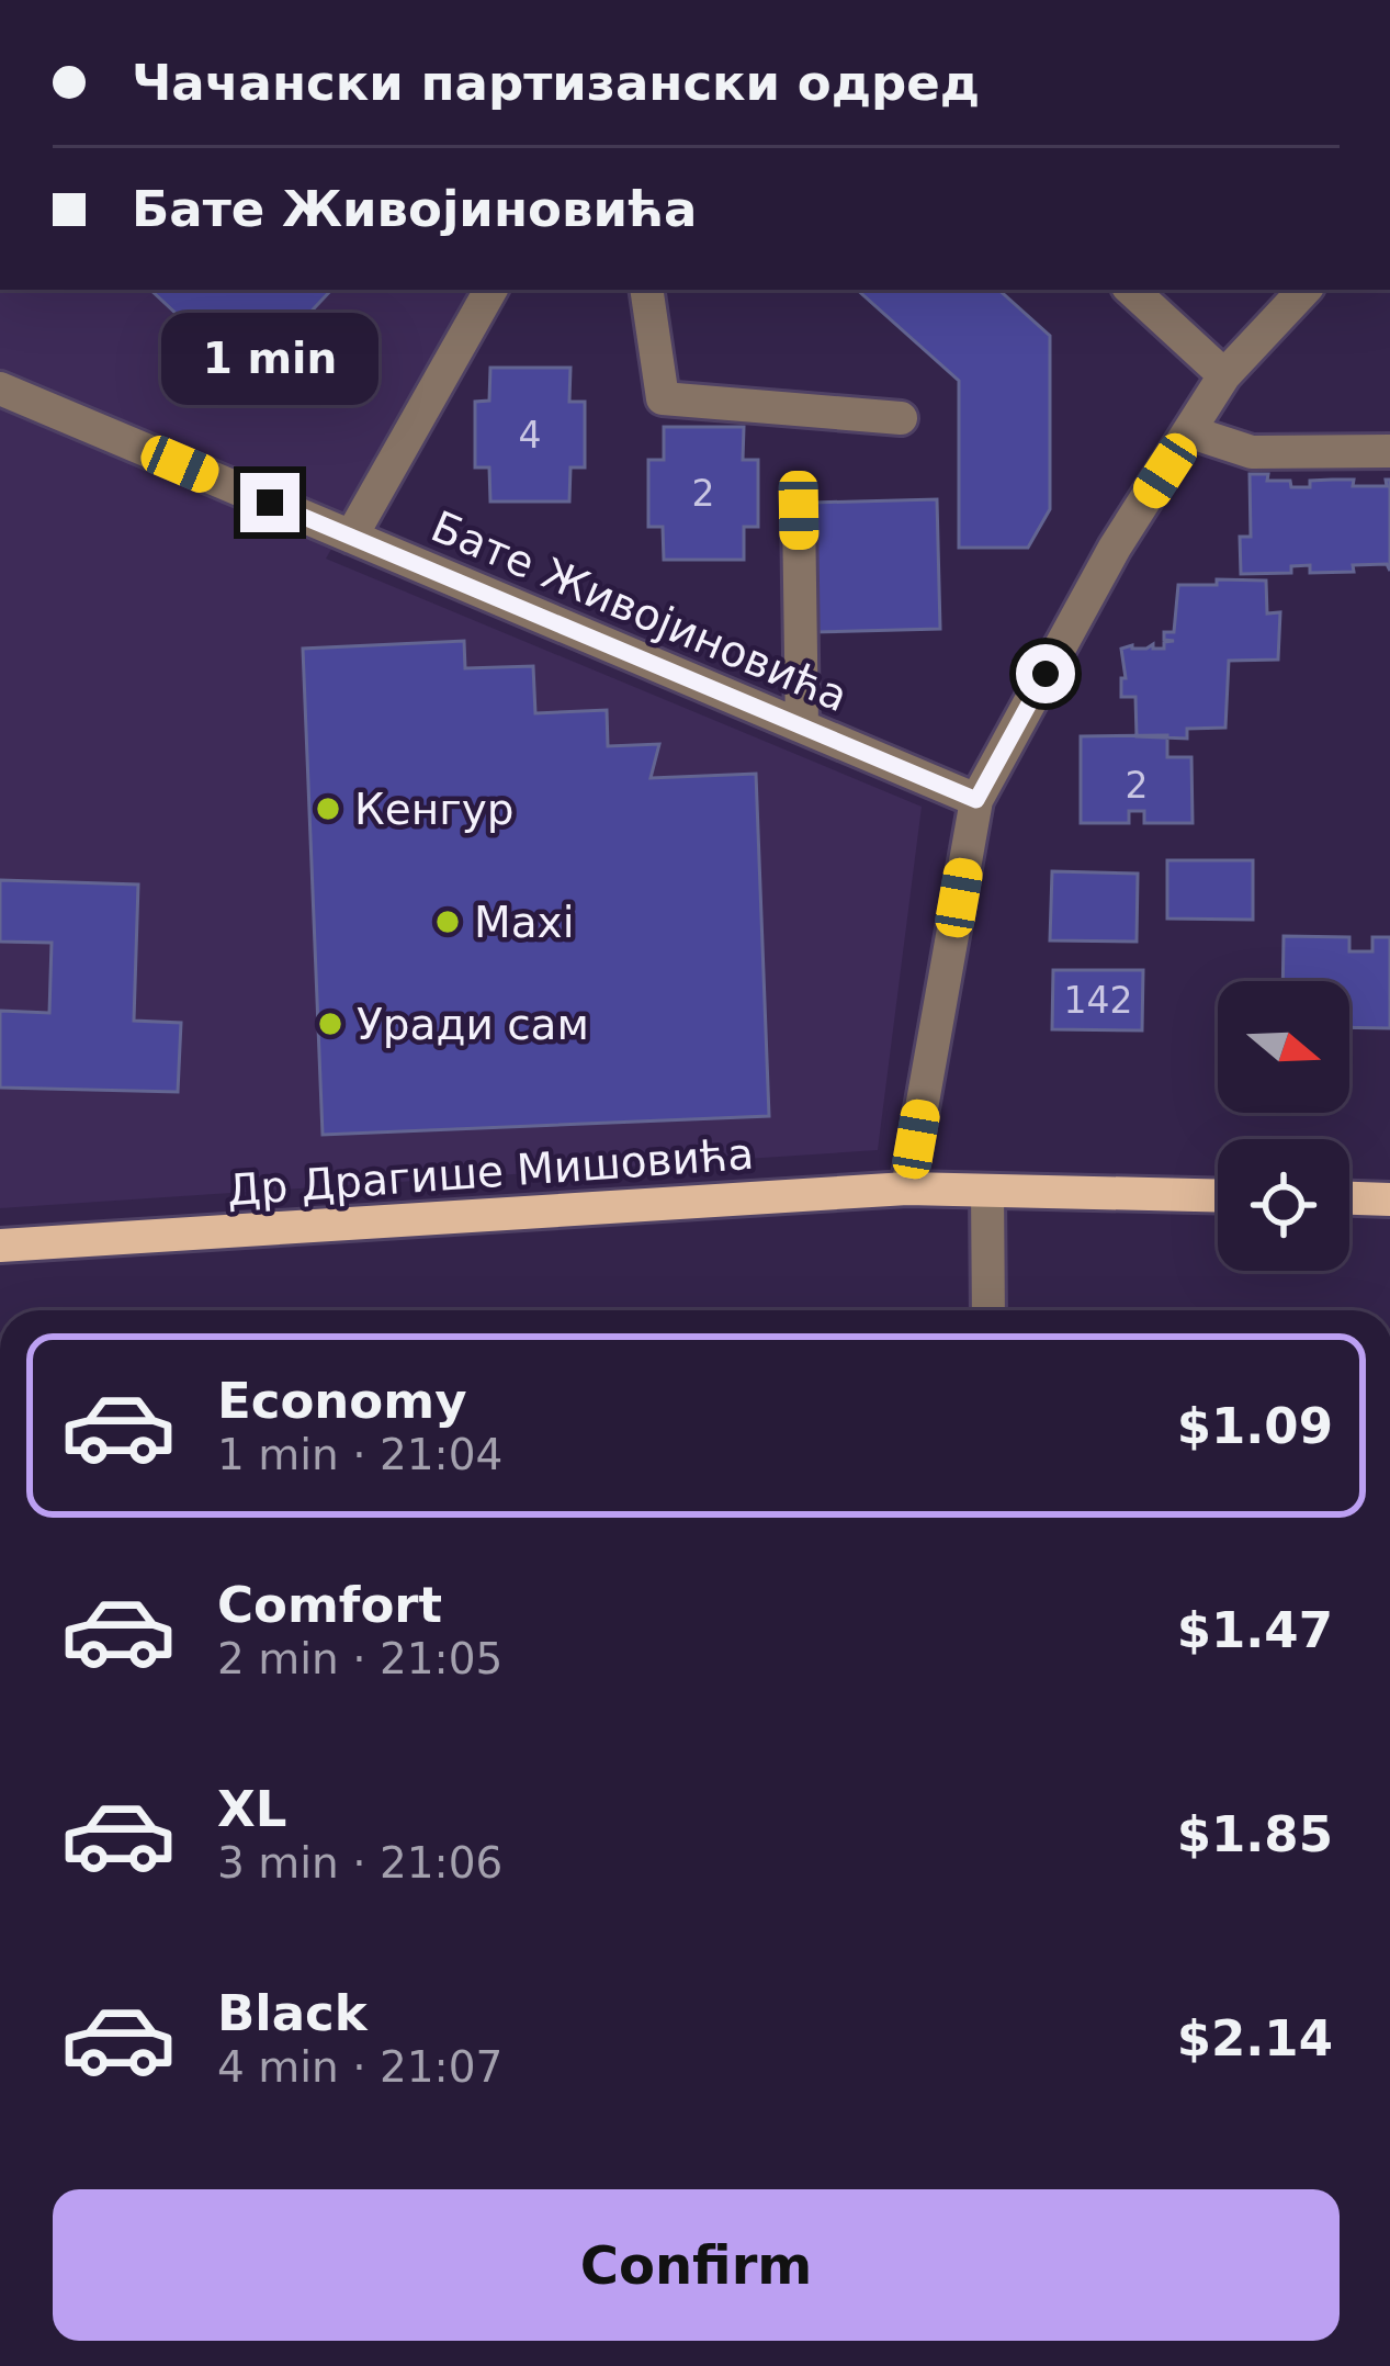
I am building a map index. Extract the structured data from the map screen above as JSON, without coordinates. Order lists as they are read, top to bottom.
{
  "streets": {
    "main road": ["Др Драгише Мишовића"],
    "street": ["Бате Живојиновића"]
  },
  "places": ["Кенгур", "Maxi", "Уради сам"],
  "house_numbers": [
    "4",
    "2",
    "2",
    "142"
  ],
  "north": "right",
  "page": {
    "banner": ["Чачански партизански одред", "Бате Живојиновића"],
    "bubble": "1 min",
    "list": [
      {
        "name": "Economy",
        "note": "1 min · 21:04",
        "value": "$1.09"
      },
      {
        "name": "Comfort",
        "note": "2 min · 21:05",
        "value": "$1.47"
      },
      {
        "name": "XL",
        "note": "3 min · 21:06",
        "value": "$1.85"
      },
      {
        "name": "Black",
        "note": "4 min · 21:07",
        "value": "$2.14"
      }
    ],
    "buttons": "Confirm"
  }
}
